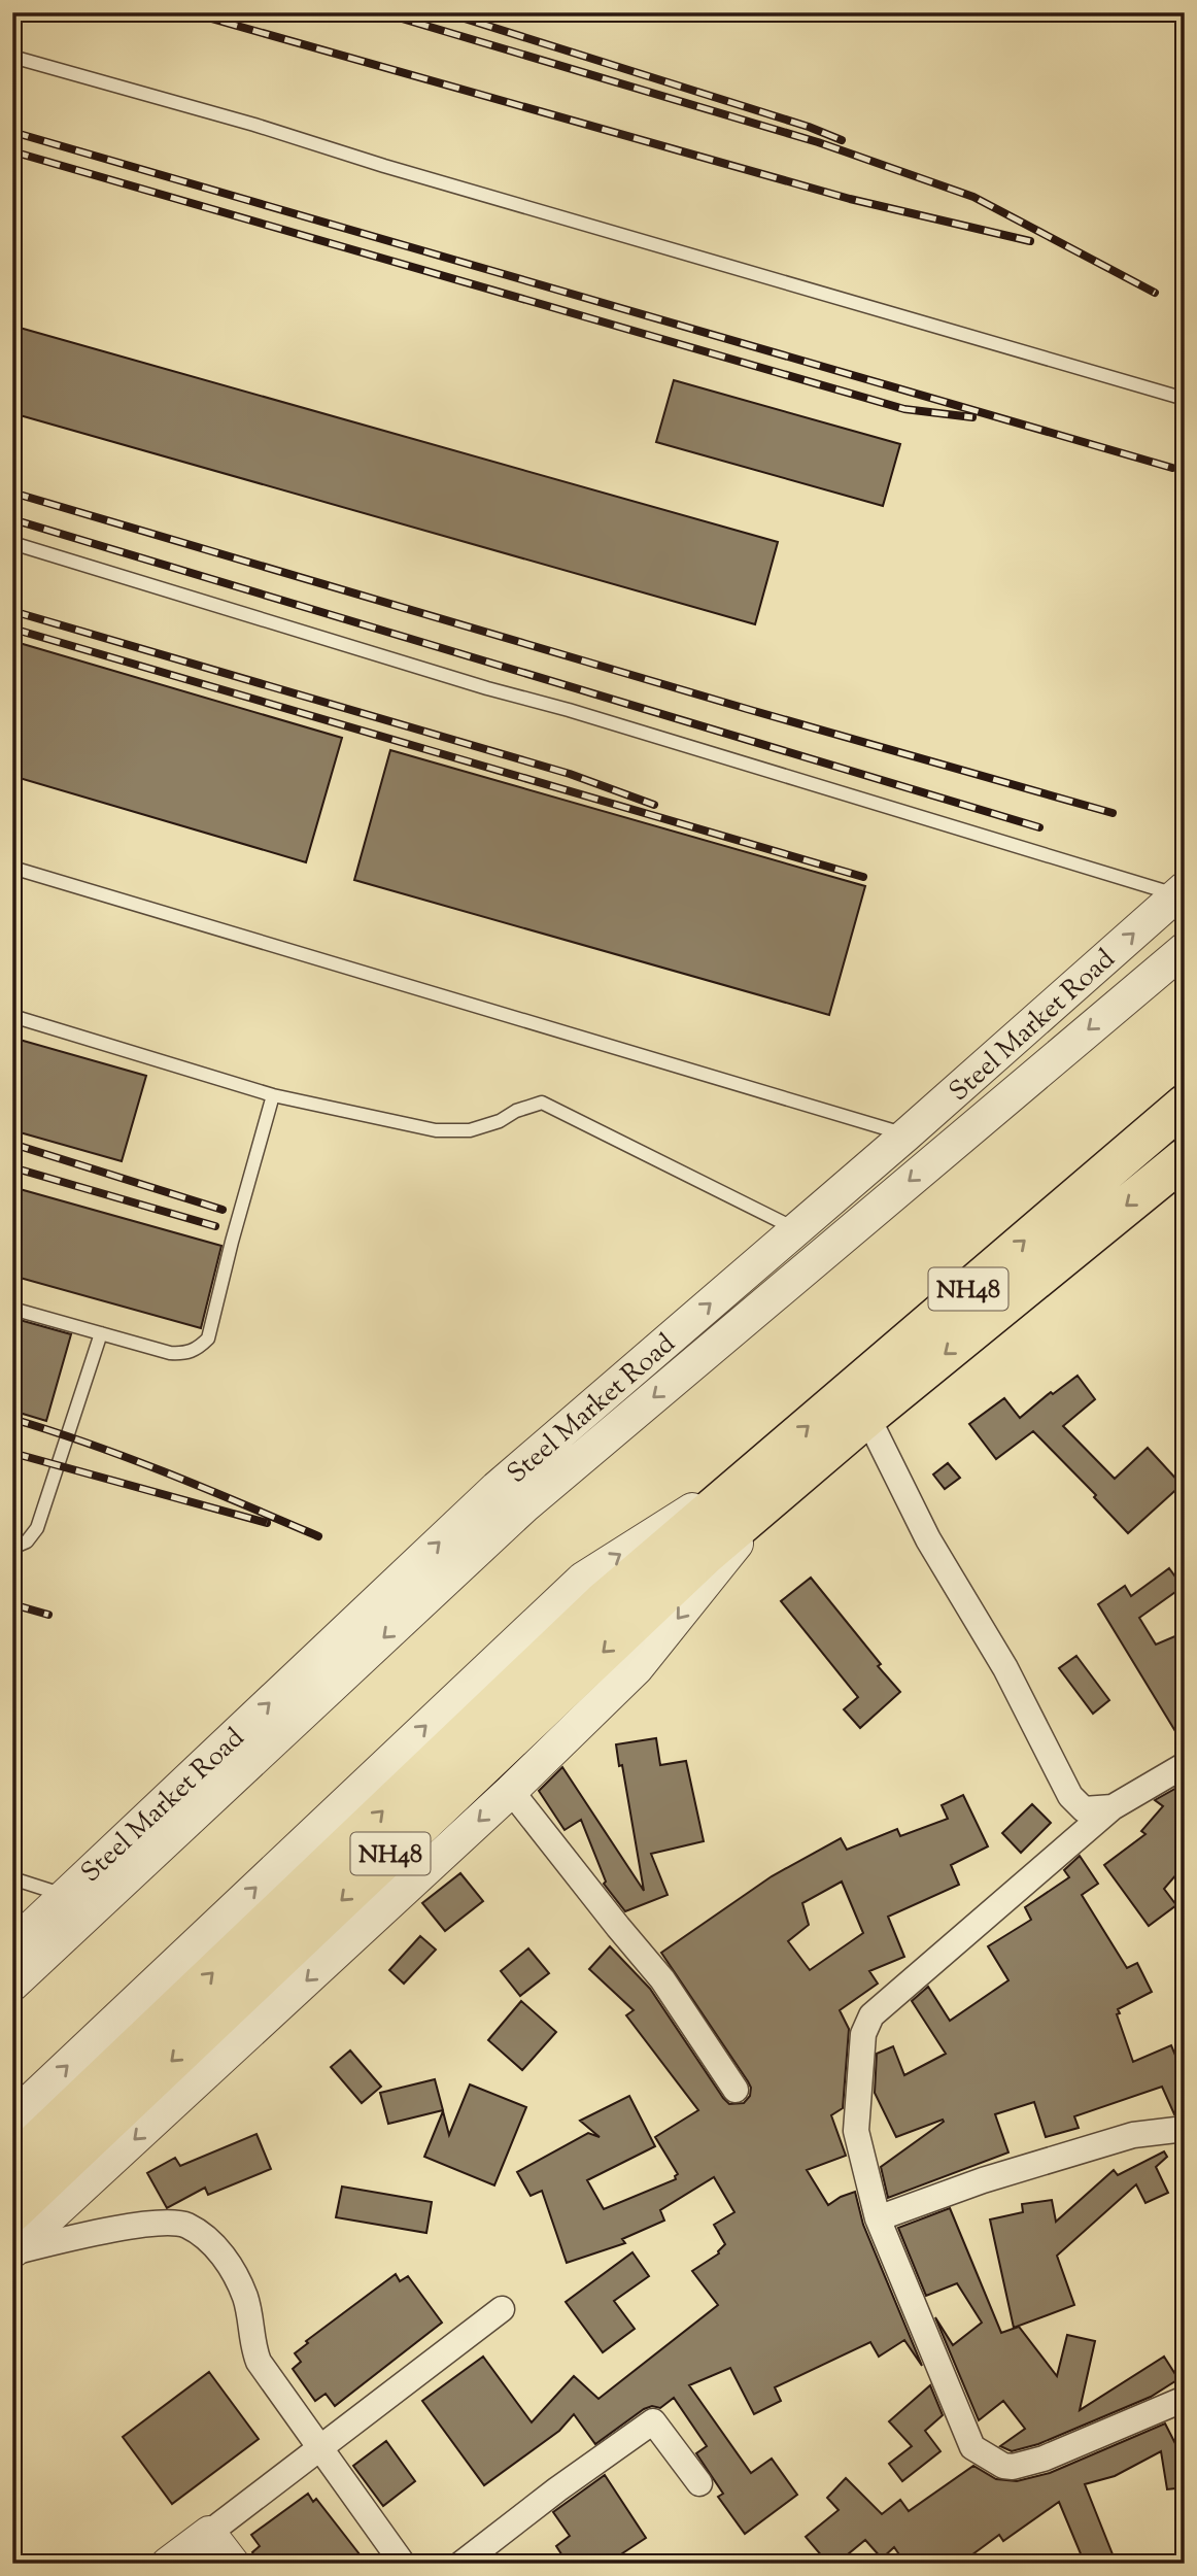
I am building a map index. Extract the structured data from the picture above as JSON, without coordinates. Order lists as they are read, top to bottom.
{
  "streets": {
    "highway": ["NH48"],
    "street": ["Steel Market Road"]
  }
}
